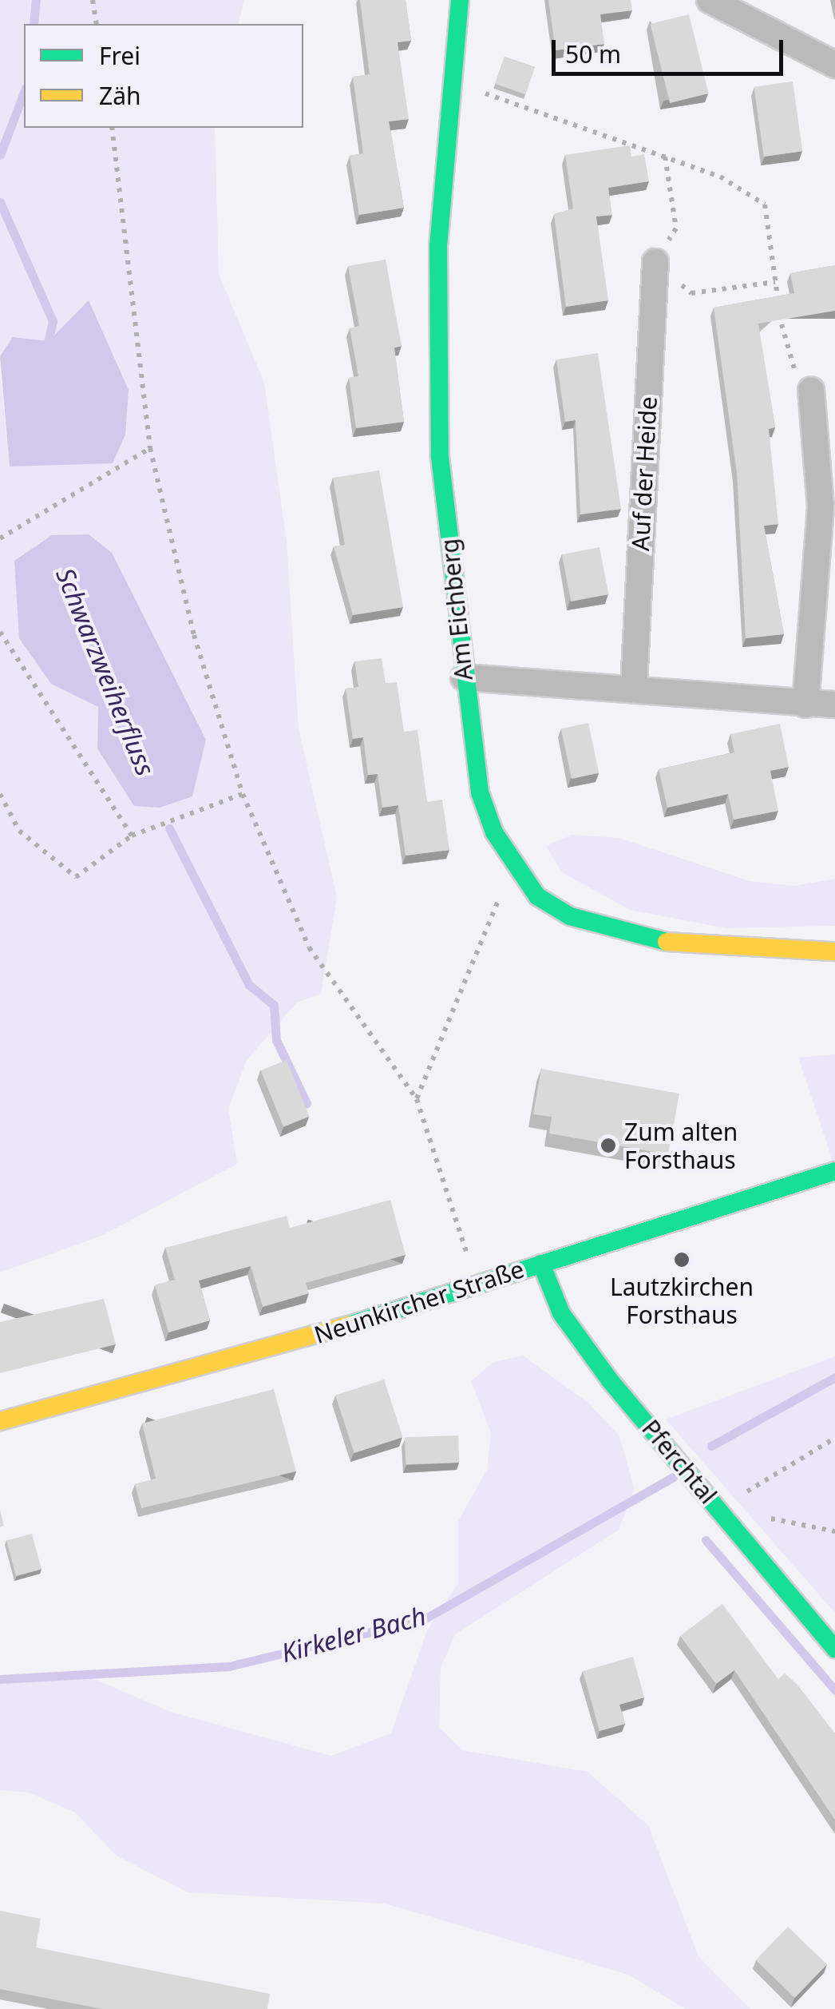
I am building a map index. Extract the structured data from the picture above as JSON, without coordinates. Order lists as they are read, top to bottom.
{
  "streets": {
    "street": [
      "Auf der Heide",
      "Am Eichberg",
      "Neunkircher Straße",
      "Pferchtal"
    ]
  },
  "crossings": [
    ["Neunkircher Straße", "Pferchtal"]
  ],
  "water": ["Schwarzweiherfluss", "Kirkeler Bach"],
  "places": ["Zum alten Forsthaus", "Lautzkirchen Forsthaus"],
  "legend": ["Frei", "Zäh"],
  "scale_bar": "50 m"
}
